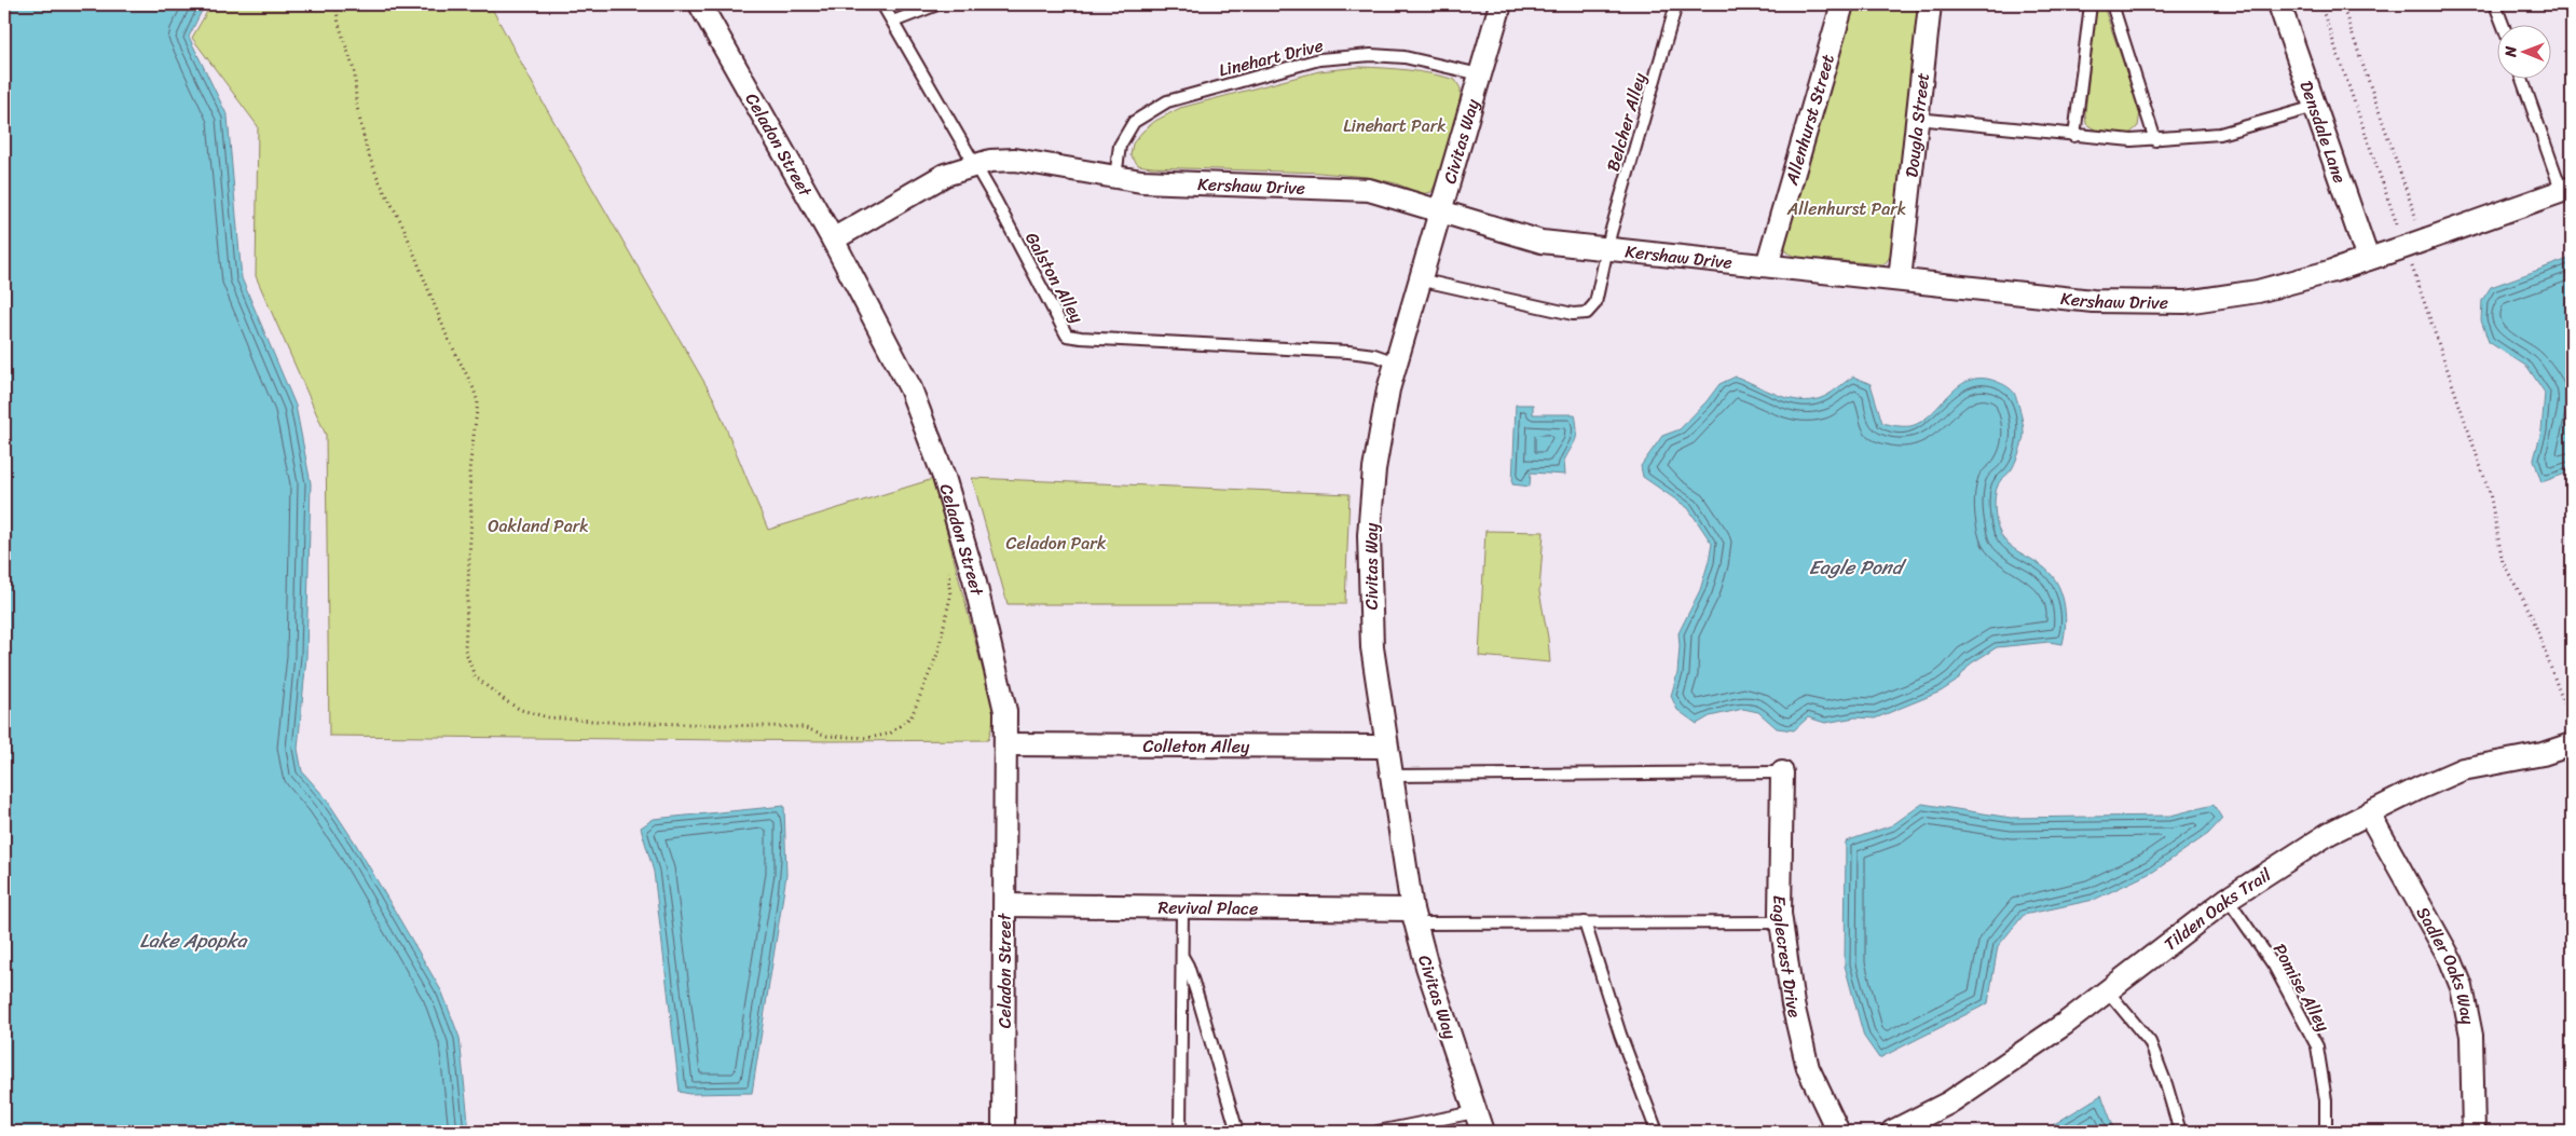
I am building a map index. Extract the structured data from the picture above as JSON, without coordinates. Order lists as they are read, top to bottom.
{
  "streets": {
    "street": [
      "Allenhurst Street",
      "Dougla Street",
      "Densdale Lane",
      "Civitas Way",
      "Celadon Street",
      "Kershaw Drive",
      "Colleton Alley",
      "Revival Place",
      "Tilden Oaks Trail",
      "Eaglecrest Drive",
      "Sadler Oaks Way"
    ],
    "lane": [
      "Linehart Drive",
      "Belcher Alley",
      "Galston Alley",
      "Pomise Alley"
    ]
  },
  "crossings": [
    ["Linehart Drive", "Civitas Way"],
    ["Linehart Drive", "Kershaw Drive"],
    ["Allenhurst Street", "Kershaw Drive"],
    ["Belcher Alley", "Civitas Way"],
    ["Belcher Alley", "Kershaw Drive"],
    ["Dougla Street", "Kershaw Drive"],
    ["Densdale Lane", "Kershaw Drive"],
    ["Civitas Way", "Kershaw Drive"],
    ["Civitas Way", "Galston Alley"],
    ["Civitas Way", "Colleton Alley"],
    ["Civitas Way", "Revival Place"],
    ["Celadon Street", "Kershaw Drive"],
    ["Celadon Street", "Colleton Alley"],
    ["Celadon Street", "Revival Place"],
    ["Kershaw Drive", "Galston Alley"],
    ["Tilden Oaks Trail", "Sadler Oaks Way"],
    ["Tilden Oaks Trail", "Pomise Alley"]
  ],
  "water": ["Eagle Pond", "Lake Apopka"],
  "parks": [
    "Linehart Park",
    "Allenhurst Park",
    "Oakland Park",
    "Celadon Park"
  ],
  "north": "left"
}
